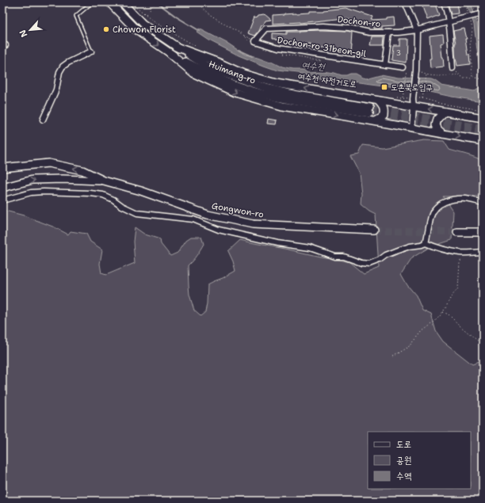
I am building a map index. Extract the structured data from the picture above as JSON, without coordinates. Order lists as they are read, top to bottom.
{
  "streets": {
    "main road": ["Huimang-ro", "Gongwon-ro"],
    "street": ["Dochon-ro", "Dochon-ro 31beon-gil"]
  },
  "crossings": [
    ["Dochon-ro", "Dochon-ro 31beon-gil"]
  ],
  "water": ["여수천"],
  "places": {
    "other": ["Chowon Florist"],
    "transit": ["도촌북로입구"]
  },
  "house_numbers": ["3"],
  "legend": ["도로", "공원", "수역"],
  "north": "bottom left"
}
